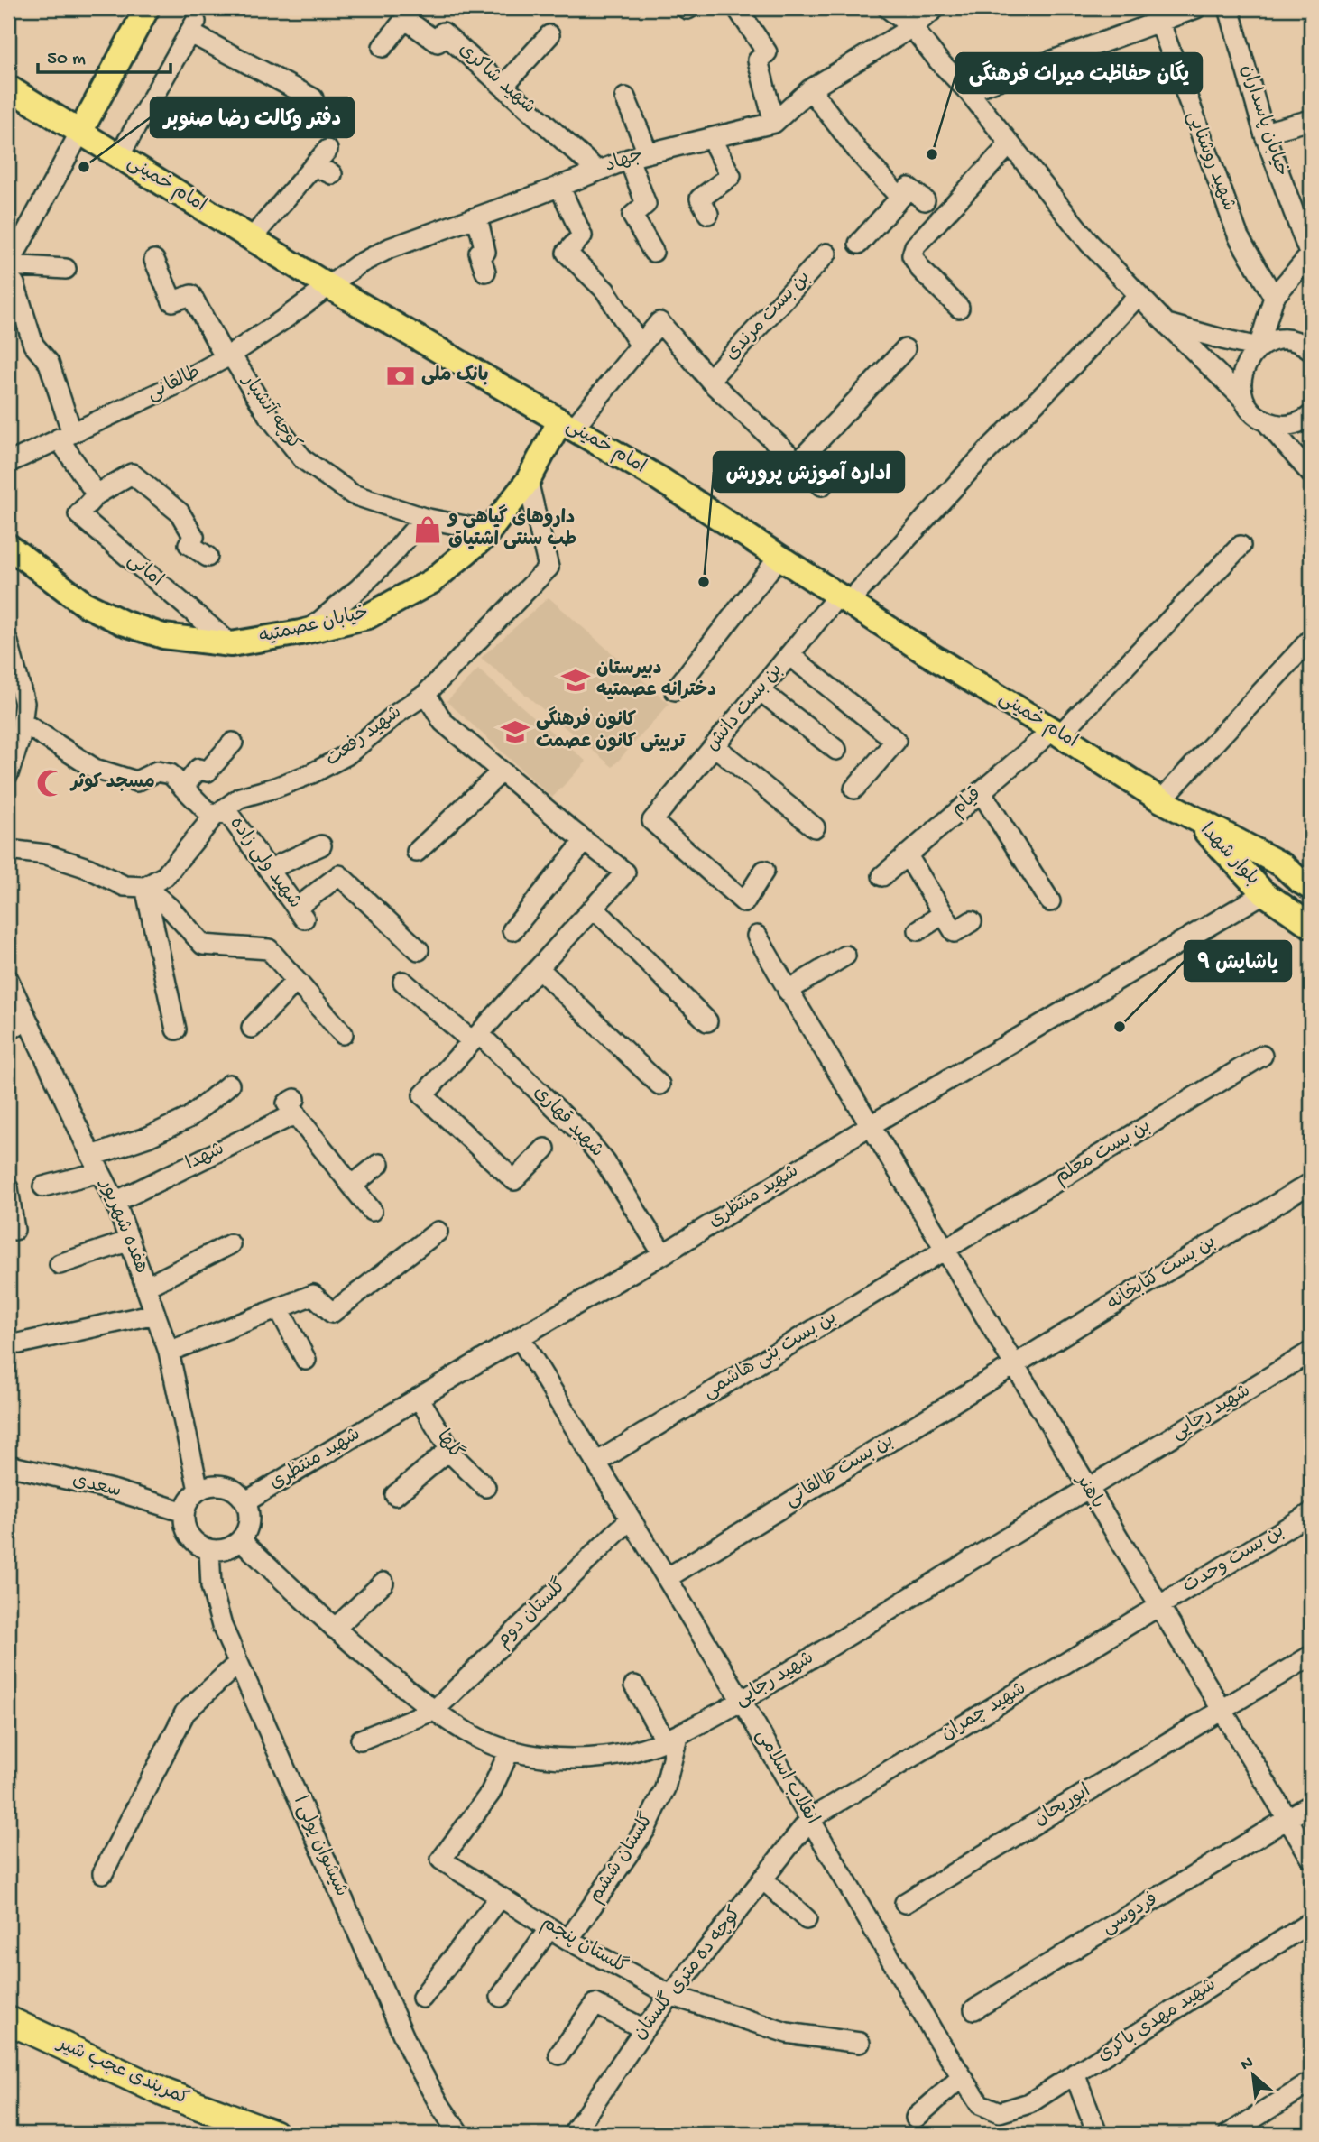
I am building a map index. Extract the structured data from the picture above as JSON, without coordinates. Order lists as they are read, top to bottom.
{
  "streets": {
    "highway": ["کمربندی عجب شیر"],
    "main road": ["امام خمینی", "خیابان عصمتیه", "بلوار شهدا"],
    "street": [
      "شهید شاکری",
      "خیابان پاسداران",
      "جهاد",
      "شهید روشنایی",
      "بن بست مرندی",
      "طالقانی",
      "کوچه آتشبار",
      "امانی",
      "بن بست دانش",
      "شهید رفعت",
      "قیام",
      "شهید ولی زاده",
      "شهید قهاری",
      "بن بست معلم",
      "شهدا",
      "شهید منتظری",
      "هفده شهریور",
      "بن بست کتابخانه",
      "بن بست بنی هاشمی",
      "شهید رجایی",
      "گلها",
      "بن بست طالقانی",
      "سعدی",
      "باهنر",
      "بن بست وحدت",
      "گلستان دوم",
      "شهید چمران",
      "انقلاب اسلامی",
      "ابوریحان",
      "شیشوان یولی ا",
      "گلستان ششم",
      "فردوسی",
      "گلستان پنجم",
      "کوچه ده متری گلستان",
      "شهید مهدی باکری"
    ]
  },
  "crossings": [
    ["شهید شاکری", "جهاد"],
    ["جهاد", "امام خمینی"],
    ["جهاد", "طالقانی"],
    ["امام خمینی", "طالقانی"],
    ["امام خمینی", "خیابان عصمتیه"],
    ["امام خمینی", "بن بست دانش"],
    ["امام خمینی", "قیام"],
    ["امام خمینی", "بلوار شهدا"],
    ["طالقانی", "کوچه آتشبار"],
    ["کوچه آتشبار", "خیابان عصمتیه"],
    ["امانی", "خیابان عصمتیه"],
    ["خیابان عصمتیه", "شهید رفعت"],
    ["شهید رفعت", "شهید ولی زاده"],
    ["بلوار شهدا", "شهید منتظری"],
    ["شهید قهاری", "شهید منتظری"],
    ["بن بست معلم", "بن بست بنی هاشمی"],
    ["بن بست معلم", "باهنر"],
    ["شهدا", "هفده شهریور"],
    ["شهید منتظری", "هفده شهریور"],
    ["شهید منتظری", "شهید رجایی"],
    ["شهید منتظری", "گلها"],
    ["شهید منتظری", "سعدی"],
    ["شهید منتظری", "باهنر"],
    ["شهید منتظری", "انقلاب اسلامی"],
    ["شهید منتظری", "شیشوان یولی ا"],
    ["هفده شهریور", "شهید رجایی"],
    ["هفده شهریور", "سعدی"],
    ["هفده شهریور", "شیشوان یولی ا"],
    ["بن بست کتابخانه", "بن بست طالقانی"],
    ["بن بست کتابخانه", "باهنر"],
    ["بن بست بنی هاشمی", "باهنر"],
    ["بن بست بنی هاشمی", "انقلاب اسلامی"],
    ["شهید رجایی", "سعدی"],
    ["شهید رجایی", "باهنر"],
    ["شهید رجایی", "گلستان دوم"],
    ["شهید رجایی", "انقلاب اسلامی"],
    ["شهید رجایی", "شیشوان یولی ا"],
    ["شهید رجایی", "گلستان ششم"],
    ["شهید رجایی", "گلستان پنجم"],
    ["بن بست طالقانی", "باهنر"],
    ["بن بست طالقانی", "انقلاب اسلامی"],
    ["سعدی", "شیشوان یولی ا"],
    ["باهنر", "بن بست وحدت"],
    ["باهنر", "شهید چمران"],
    ["باهنر", "ابوریحان"],
    ["باهنر", "فردوسی"],
    ["بن بست وحدت", "شهید چمران"],
    ["گلستان دوم", "انقلاب اسلامی"],
    ["شهید چمران", "انقلاب اسلامی"],
    ["شهید چمران", "کوچه ده متری گلستان"],
    ["انقلاب اسلامی", "کوچه ده متری گلستان"],
    ["انقلاب اسلامی", "شهید مهدی باکری"],
    ["گلستان ششم", "گلستان پنجم"],
    ["گلستان پنجم", "کوچه ده متری گلستان"]
  ],
  "places": {
    "other": [
      "یگان حفاظت میراث فرهنگی",
      "دفتر وکالت رضا صنوبر",
      "اداره آموزش پرورش",
      "یاشایش ۹"
    ],
    "bank": ["بانک ملی"],
    "shop": ["داروهای گیاهی و طب سنتی اشتیاق"],
    "school or university": ["دبیرستان دخترانه عصمتیه", "کانون فرهنگی تربیتی کانون عصمت"],
    "mosque": ["مسجد کوثر"]
  },
  "scale_bar": "50 m",
  "north": "top left"
}
